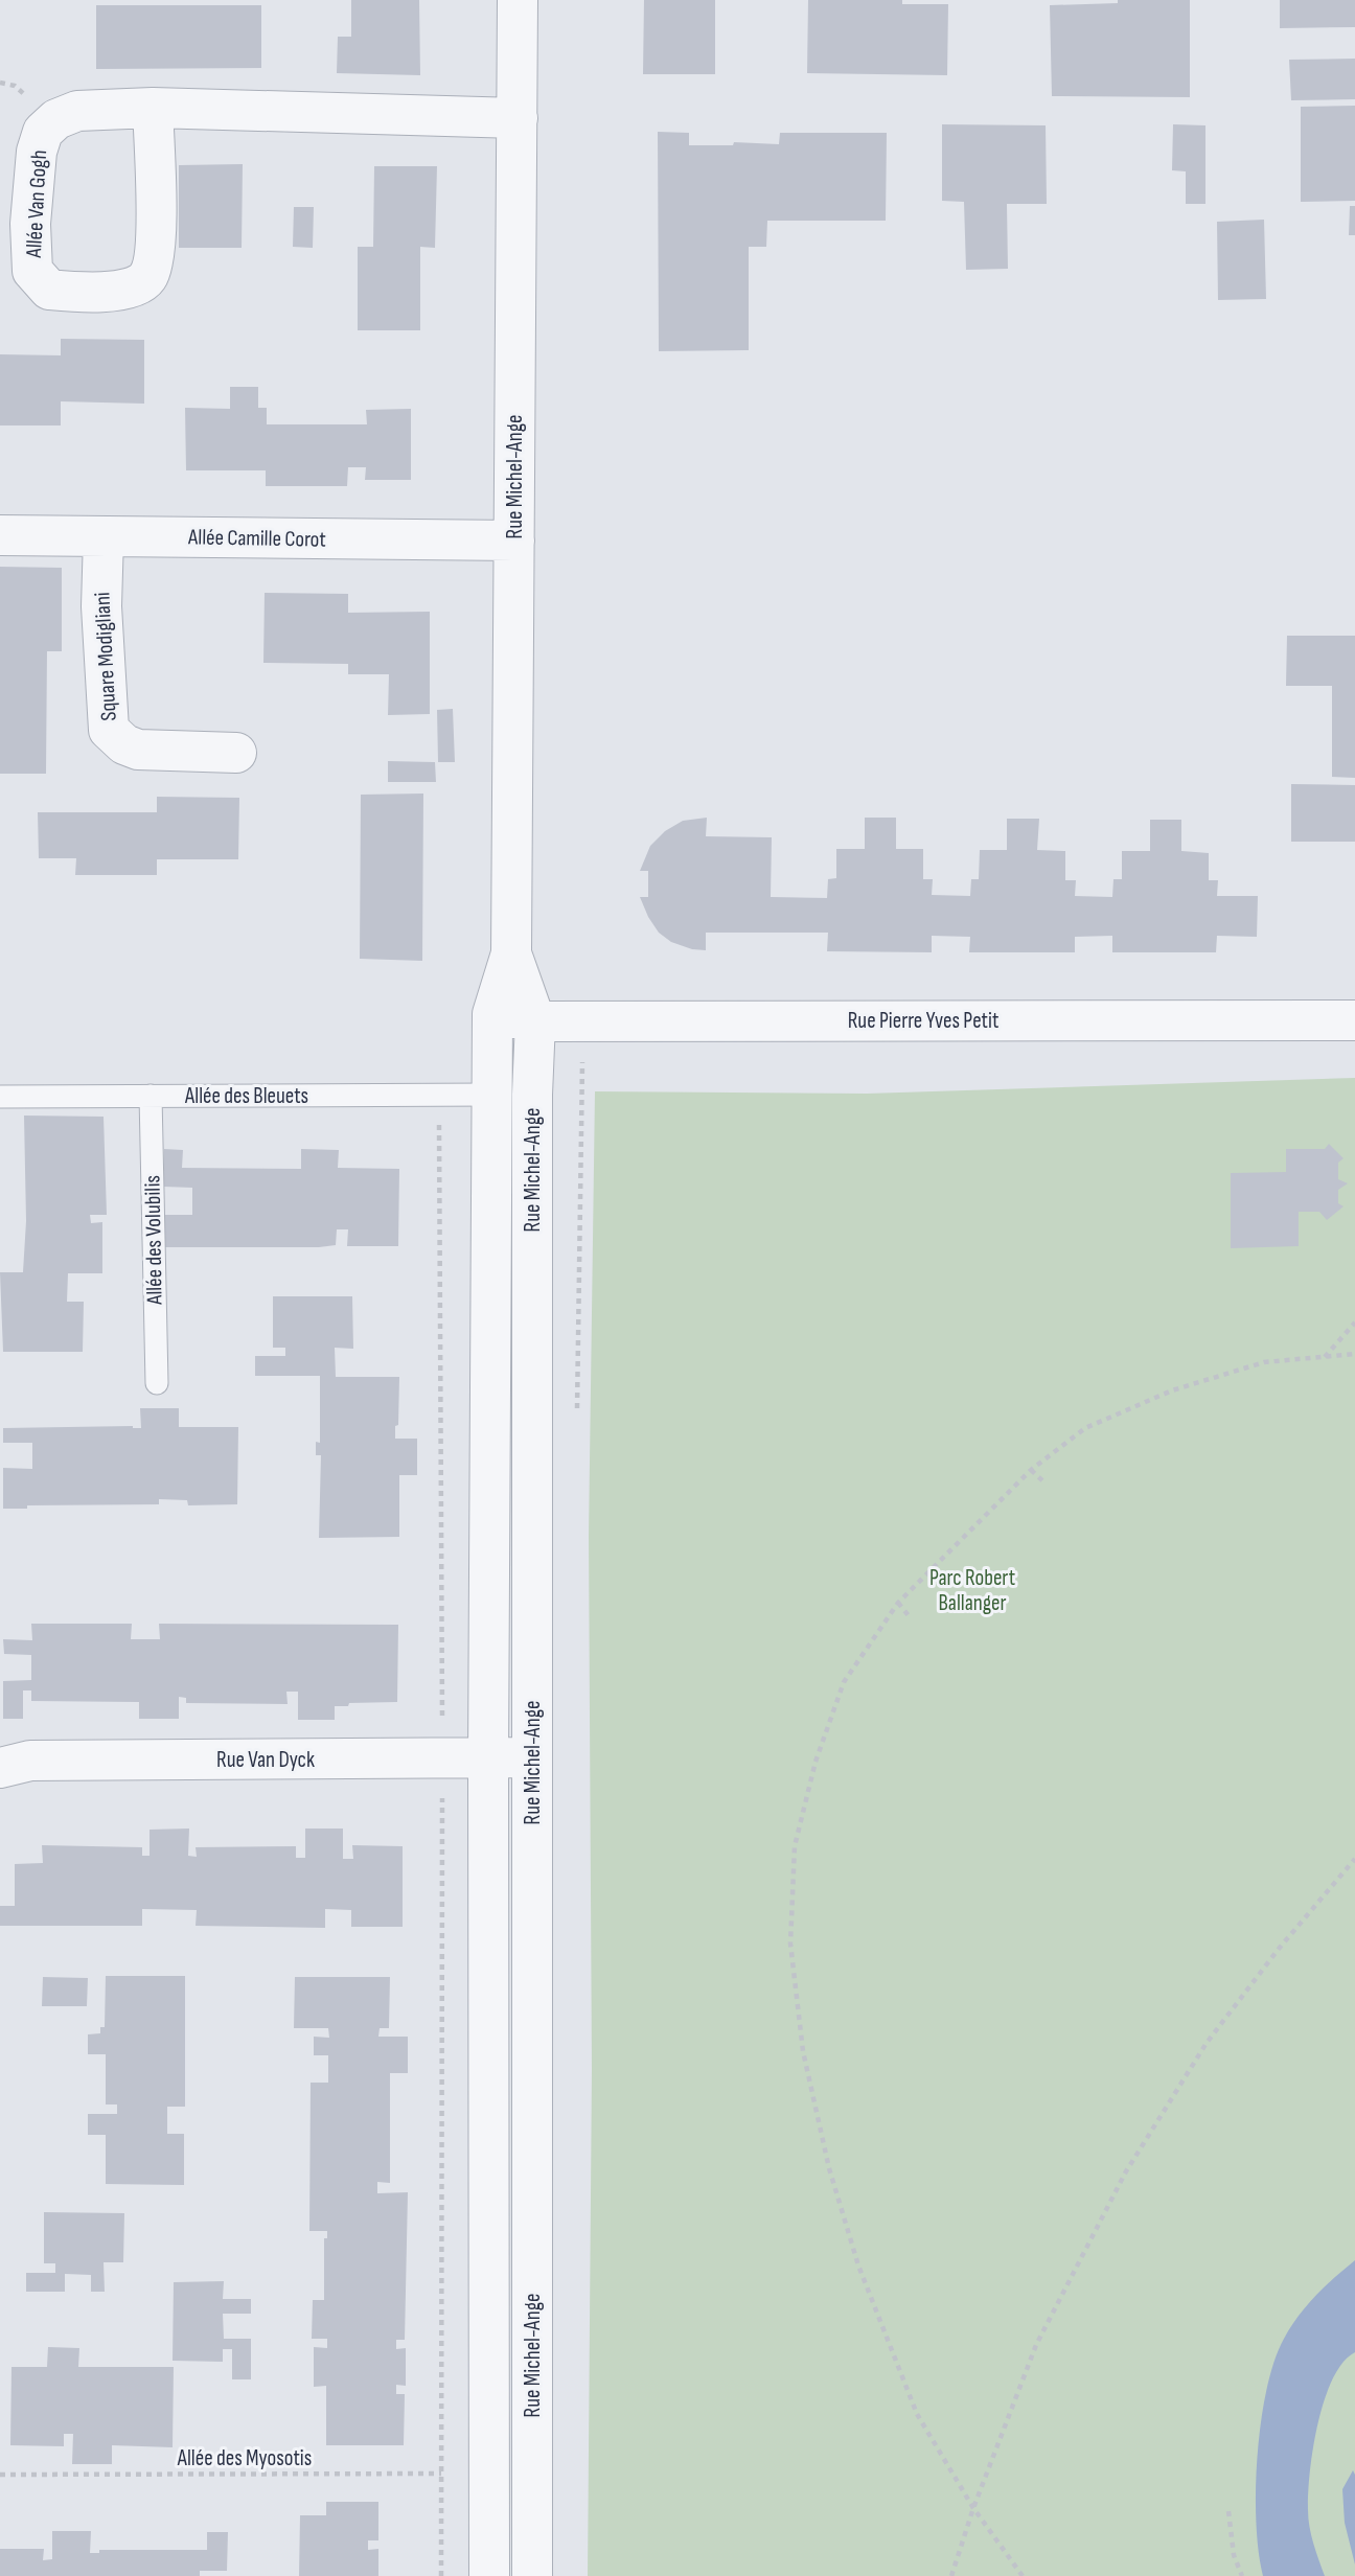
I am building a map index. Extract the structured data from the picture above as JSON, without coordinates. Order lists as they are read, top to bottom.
{
  "streets": {
    "street": [
      "Allée Van Gogh",
      "Rue Michel-Ange",
      "Allée Camille Corot",
      "Square Modigliani",
      "Rue Pierre Yves Petit",
      "Rue Van Dyck"
    ],
    "lane": ["Allée des Bleuets", "Allée des Volubilis"],
    "path": ["Allée des Myosotis"]
  },
  "crossings": [
    ["Allée Van Gogh", "Rue Michel-Ange"],
    ["Rue Michel-Ange", "Allée Camille Corot"],
    ["Rue Michel-Ange", "Rue Pierre Yves Petit"],
    ["Rue Michel-Ange", "Allée des Bleuets"],
    ["Rue Michel-Ange", "Rue Van Dyck"],
    ["Rue Michel-Ange", "Allée des Myosotis"],
    ["Allée Camille Corot", "Square Modigliani"],
    ["Allée des Bleuets", "Allée des Volubilis"]
  ],
  "parks": ["Parc Robert Ballanger"]
}
